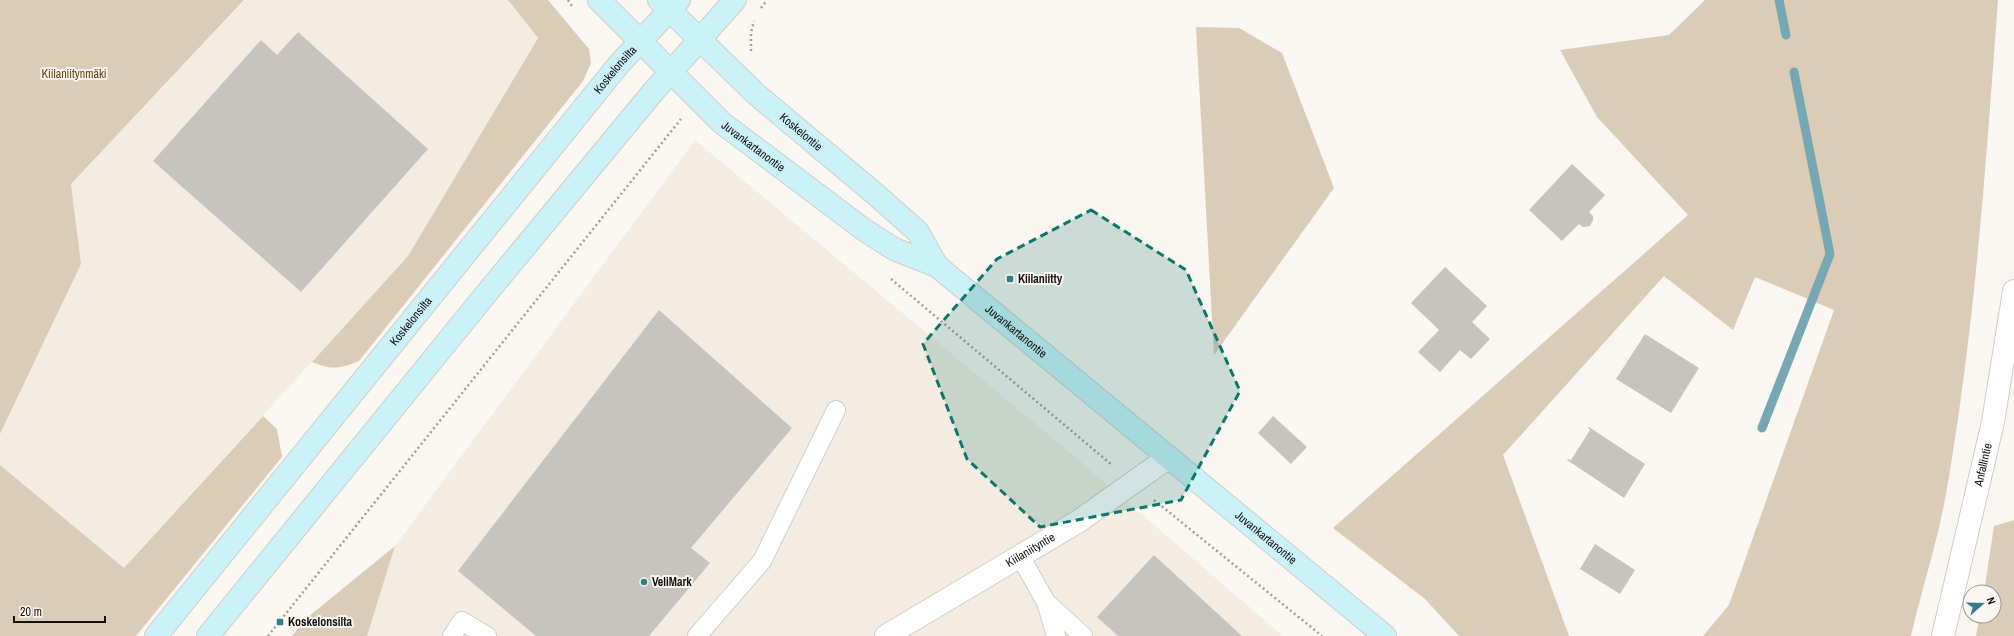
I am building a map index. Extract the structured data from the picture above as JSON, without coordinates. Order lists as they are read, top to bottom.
{
  "streets": {
    "main road": ["Koskelonsilta", "Koskelontie", "Juvankartanontie"],
    "street": ["Anfallintie", "Kiilaniityntie"]
  },
  "crossings": [
    ["Koskelonsilta", "Koskelontie"],
    ["Koskelonsilta", "Juvankartanontie"],
    ["Koskelontie", "Juvankartanontie"],
    ["Juvankartanontie", "Kiilaniityntie"]
  ],
  "parks": ["Kiilaniitynmäki"],
  "places": {
    "transit": ["Kiilaniitty", "Koskelonsilta"],
    "other": ["VeliMark"]
  },
  "scale_bar": "20 m",
  "north": "right"
}
